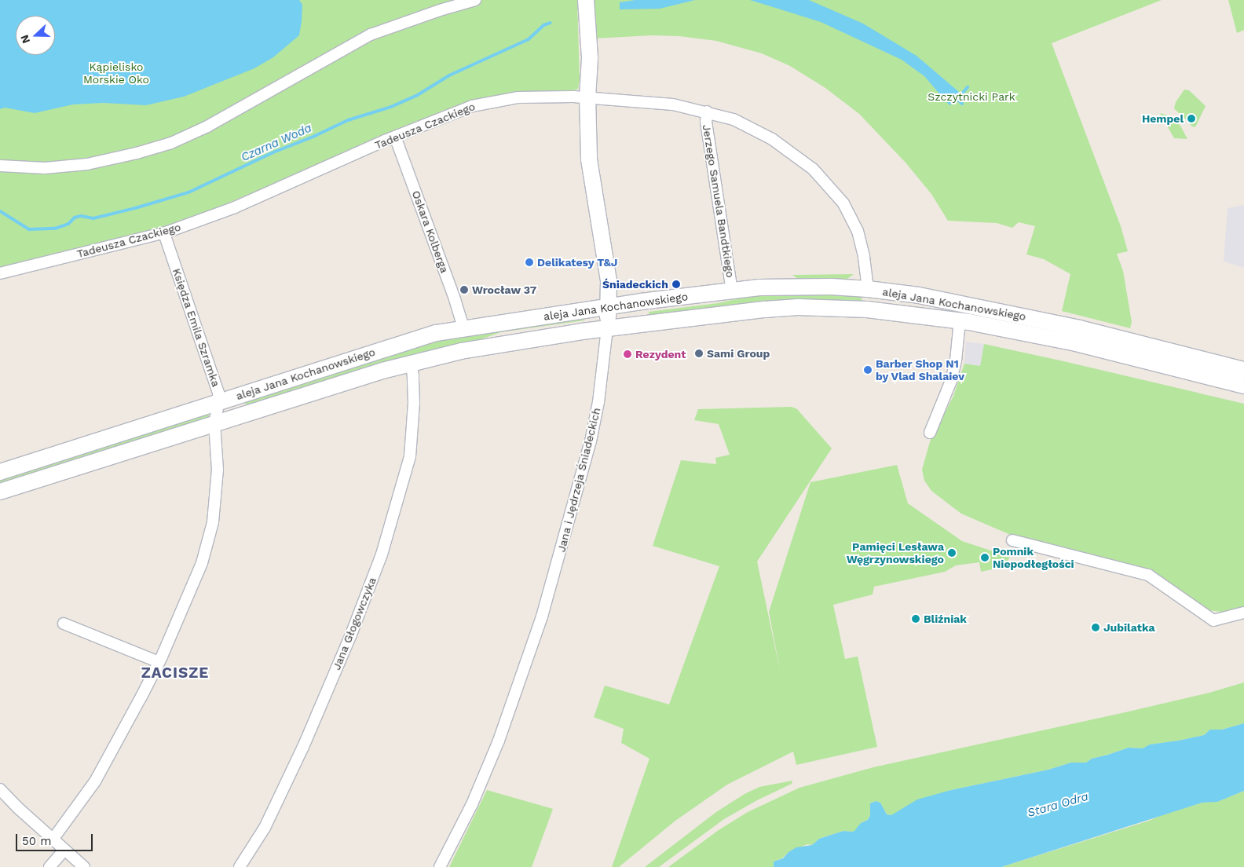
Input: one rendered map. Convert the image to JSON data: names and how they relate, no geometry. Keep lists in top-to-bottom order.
{
  "streets": {
    "main road": ["aleja Jana Kochanowskiego", "Jana i Jędrzeja Śniadeckich"],
    "street": [
      "Tadeusza Czackiego",
      "Jerzego Samuela Bandtkiego",
      "Oskara Kolberga",
      "Księdza Emila Szramka",
      "Jana Głogowczyka"
    ]
  },
  "crossings": [
    ["Tadeusza Czackiego", "Jerzego Samuela Bandtkiego"],
    ["Tadeusza Czackiego", "Oskara Kolberga"],
    ["Tadeusza Czackiego", "aleja Jana Kochanowskiego"],
    ["Tadeusza Czackiego", "Księdza Emila Szramka"],
    ["Tadeusza Czackiego", "Jana i Jędrzeja Śniadeckich"],
    ["Jerzego Samuela Bandtkiego", "aleja Jana Kochanowskiego"],
    ["Oskara Kolberga", "aleja Jana Kochanowskiego"],
    ["aleja Jana Kochanowskiego", "Księdza Emila Szramka"],
    ["aleja Jana Kochanowskiego", "Jana i Jędrzeja Śniadeckich"],
    ["aleja Jana Kochanowskiego", "Jana Głogowczyka"]
  ],
  "districts": ["ZACISZE"],
  "water": ["Czarna Woda", "Stara Odra"],
  "parks": ["Kąpielisko Morskie Oko", "Szczytnicki Park"],
  "places": [
    "Hempel",
    "Delikatesy T&J",
    "Śniadeckich",
    "Wrocław 37",
    "Sami Group",
    "Rezydent",
    "Barber Shop N1 by Vlad Shalaiev",
    "Pamięci Lesława Węgrzynowskiego",
    "Pomnik Niepodłegłości",
    "Bliźniak",
    "Jubilatka"
  ],
  "scale_bar": "50 m",
  "north": "left"
}
